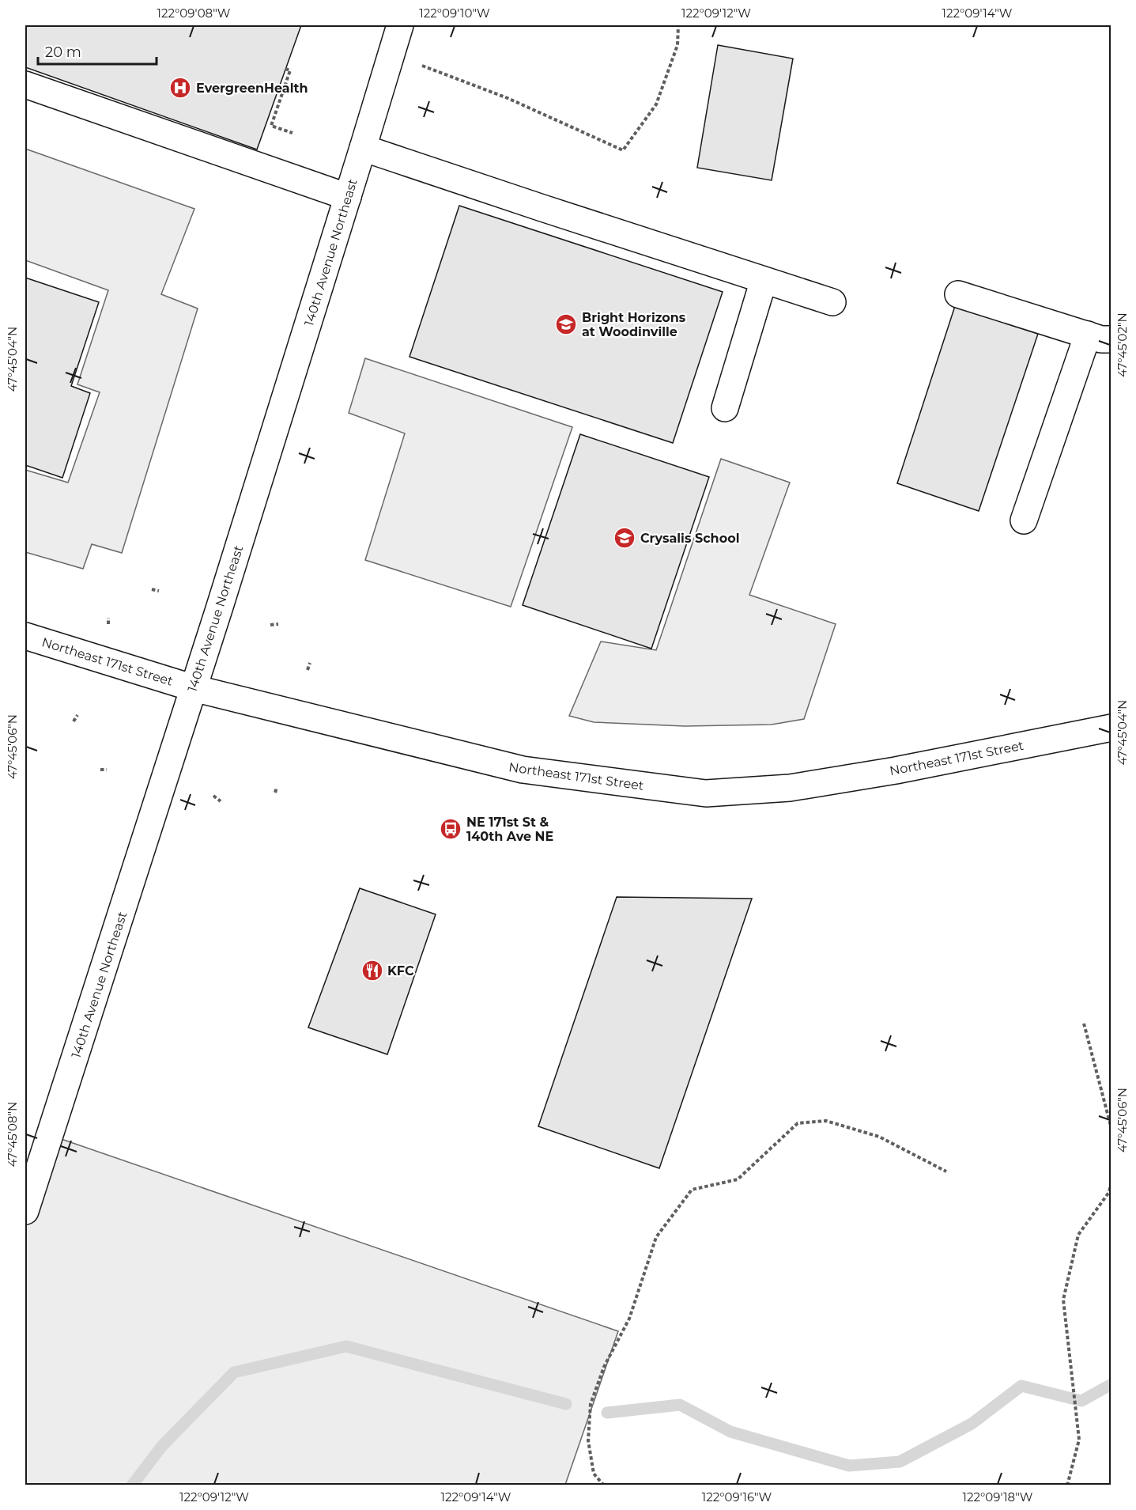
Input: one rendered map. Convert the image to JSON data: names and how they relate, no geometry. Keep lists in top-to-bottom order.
{
  "streets": {
    "main road": ["140th Avenue Northeast", "Northeast 171st Street"]
  },
  "crossings": [
    ["140th Avenue Northeast", "Northeast 171st Street"]
  ],
  "places": {
    "hospital": ["EvergreenHealth"],
    "school or university": ["Bright Horizons at Woodinville", "Crysalis School"],
    "bus stop": ["NE 171st St & 140th Ave NE"],
    "restaurant": ["KFC"]
  },
  "scale_bar": "20 m",
  "coordinates": [
    "122°09'08\"W",
    "122°09'10\"W",
    "122°09'12\"W",
    "122°09'14\"W",
    "47°45'02\"N",
    "47°45'04\"N",
    "47°45'06\"N",
    "47°45'08\"N",
    "122°09'16\"W",
    "122°09'18\"W"
  ]
}
